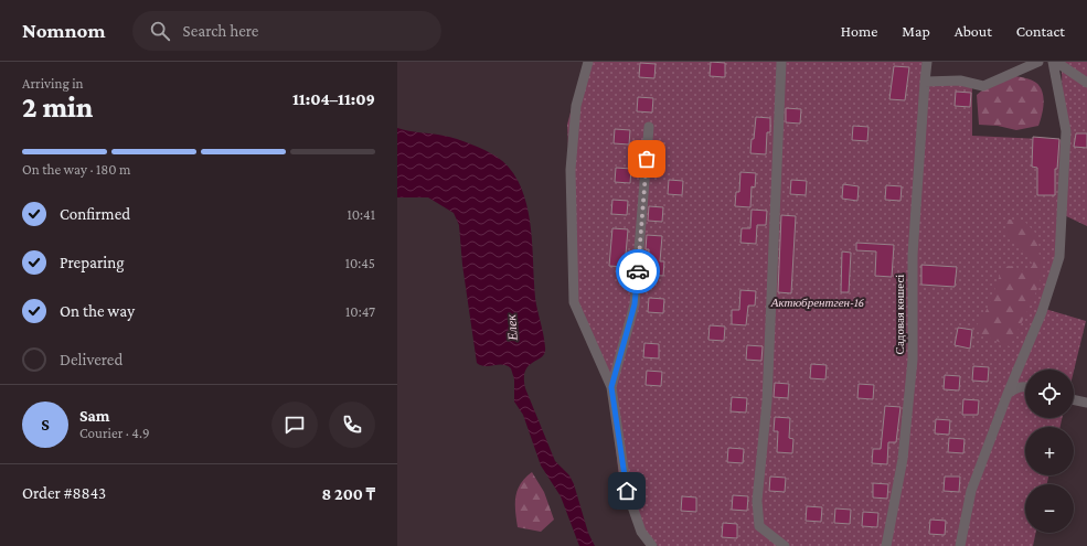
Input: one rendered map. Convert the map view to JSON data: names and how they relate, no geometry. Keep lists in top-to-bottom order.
{
  "streets": {
    "lane": ["Садовая көшесі"]
  },
  "water": ["Елек"],
  "parks": ["Актюбрентген-16"],
  "page": {
    "header": "Nomnom",
    "search": "Search here",
    "nav": [
      "Home",
      "Map",
      "About",
      "Contact"
    ],
    "heading": ["2 min", "Arriving in", "11:04–11:09"],
    "panel": [
      "Sam",
      "Courier · 4.9",
      "Order #8843",
      "8 200 ₸"
    ],
    "bar": "On the way · 180 m",
    "list": [
      ["Confirmed", "10:41"],
      ["Preparing", "10:45"],
      ["On the way", "10:47"],
      "Delivered"
    ],
    "map_buttons": ["+", "−"],
    "round": "S"
  }
}
